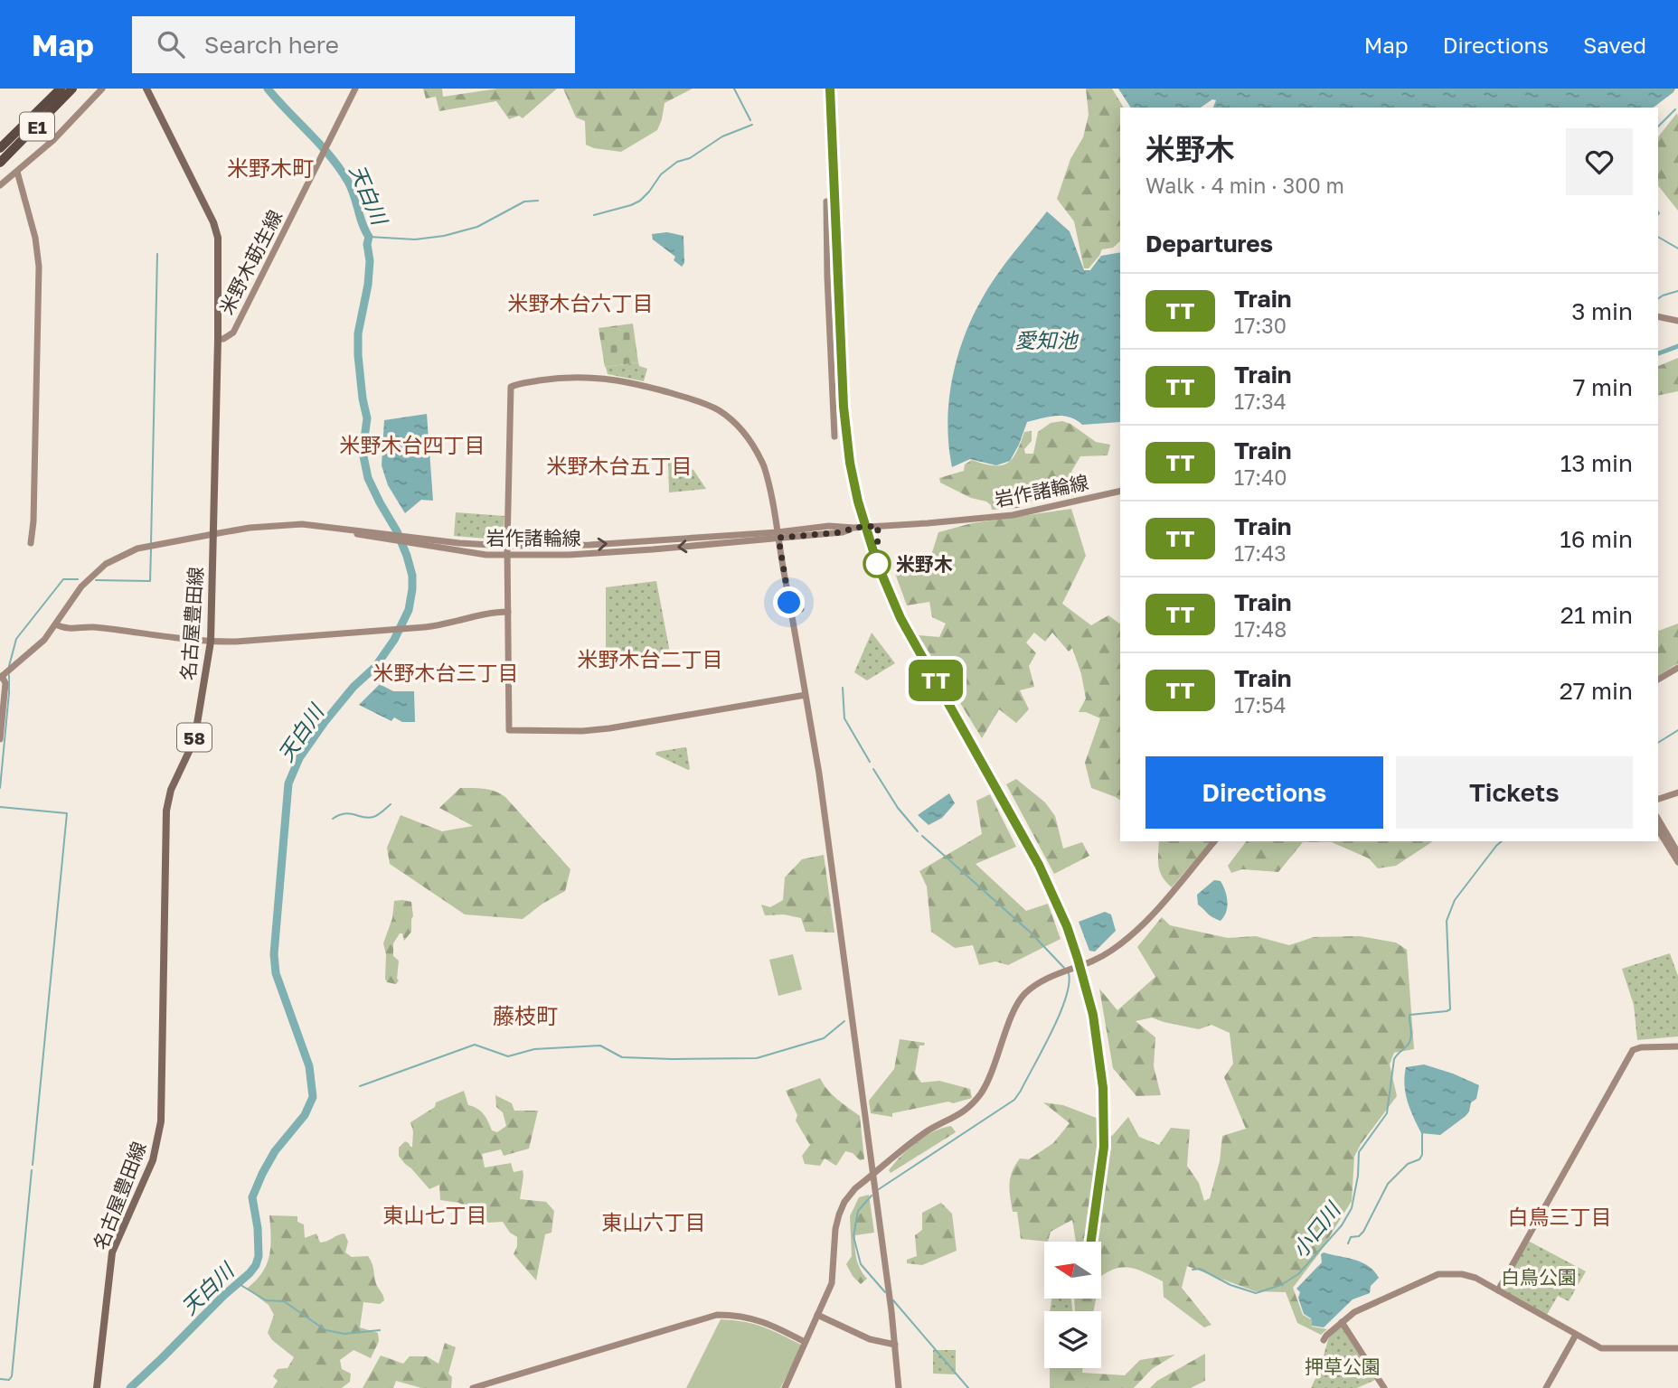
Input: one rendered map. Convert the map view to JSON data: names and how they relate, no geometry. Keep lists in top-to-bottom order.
{
  "streets": {
    "highway": ["E1"],
    "main road": ["名古屋豊田線", "58"],
    "street": ["米野木莇生線", "岩作諸輪線"]
  },
  "crossings": [
    ["米野木莇生線", "名古屋豊田線"],
    ["岩作諸輪線", "名古屋豊田線"]
  ],
  "districts": [
    "米野木町",
    "米野木台六丁目",
    "米野木台四丁目",
    "米野木台五丁目",
    "米野木台二丁目",
    "米野木台三丁目",
    "藤枝町",
    "東山七丁目",
    "白鳥三丁目",
    "東山六丁目"
  ],
  "water": ["天白川", "愛知池", "小口川"],
  "parks": ["白鳥公園", "押草公園"],
  "places": ["米野木"],
  "north": "left",
  "page": {
    "header": "Map",
    "search": "Search here",
    "nav": ["Map", "Directions", "Saved"],
    "on_map": "TT",
    "heading": [
      ["米野木", "Walk · 4 min · 300 m"],
      "Departures"
    ],
    "list": [
      {
        "mark": "TT",
        "name": "Train",
        "note": "17:30",
        "value": "3 min"
      },
      {
        "mark": "TT",
        "name": "Train",
        "note": "17:34",
        "value": "7 min"
      },
      {
        "mark": "TT",
        "name": "Train",
        "note": "17:40",
        "value": "13 min"
      },
      {
        "mark": "TT",
        "name": "Train",
        "note": "17:43",
        "value": "16 min"
      },
      {
        "mark": "TT",
        "name": "Train",
        "note": "17:48",
        "value": "21 min"
      },
      {
        "mark": "TT",
        "name": "Train",
        "note": "17:54",
        "value": "27 min"
      }
    ],
    "buttons": ["Directions", "Tickets"]
  }
}
